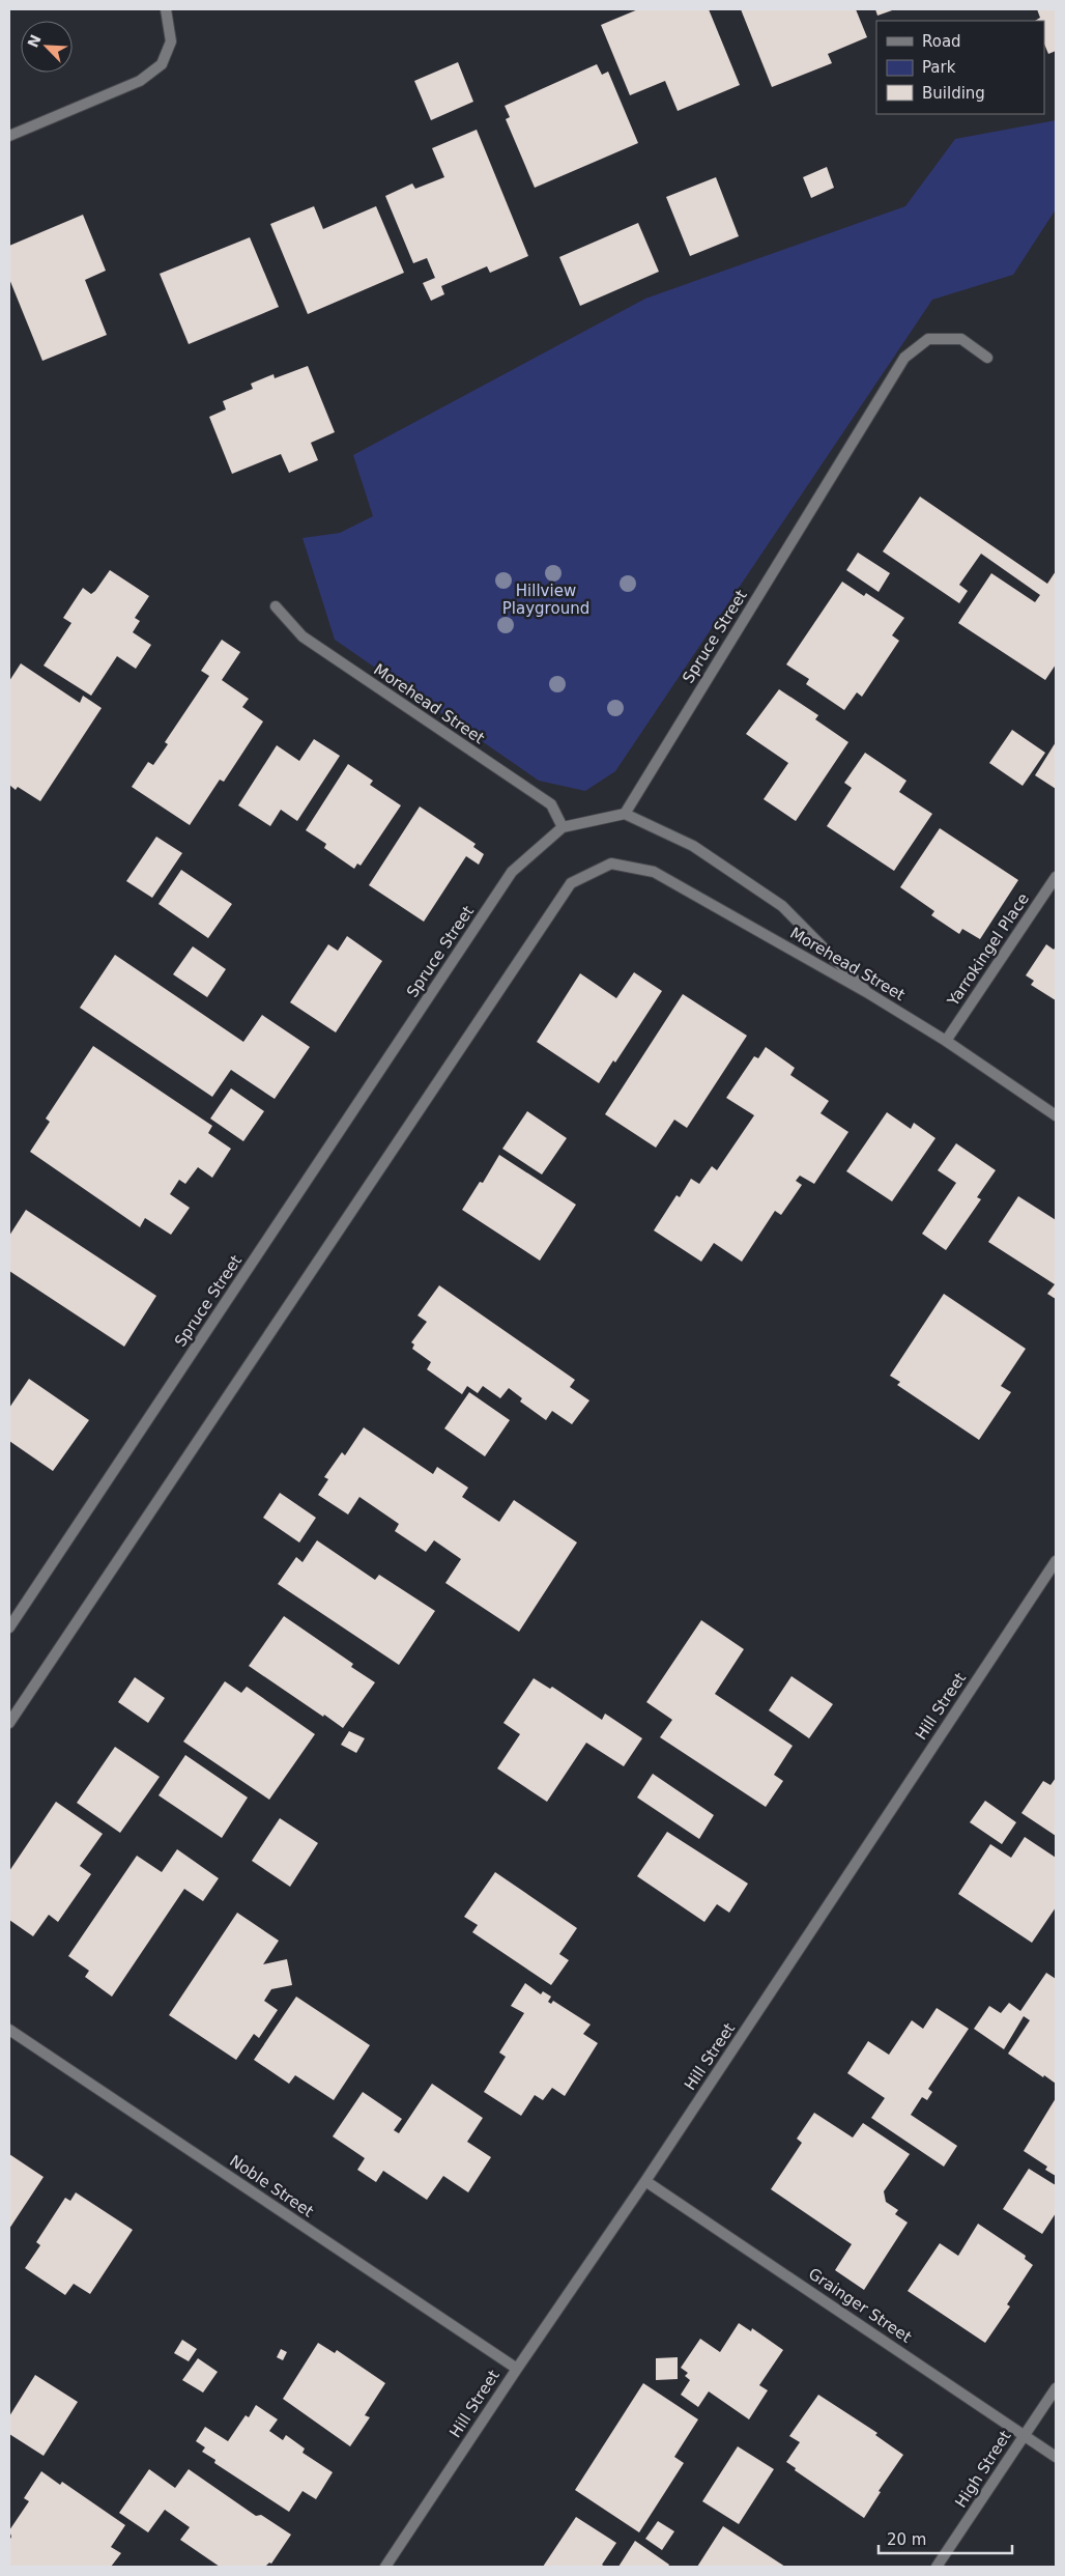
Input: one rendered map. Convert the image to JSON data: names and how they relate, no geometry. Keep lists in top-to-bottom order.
{
  "streets": {
    "street": [
      "Spruce Street",
      "Morehead Street",
      "Yarrokingel Place",
      "Hill Street",
      "Noble Street",
      "Grainger Street",
      "High Street"
    ]
  },
  "crossings": [
    ["Spruce Street", "Morehead Street"],
    ["Morehead Street", "Yarrokingel Place"],
    ["Hill Street", "Noble Street"],
    ["Hill Street", "Grainger Street"],
    ["Grainger Street", "High Street"]
  ],
  "parks": ["Hillview Playground"],
  "legend": ["Road", "Park", "Building"],
  "scale_bar": "20 m",
  "north": "top left"
}
